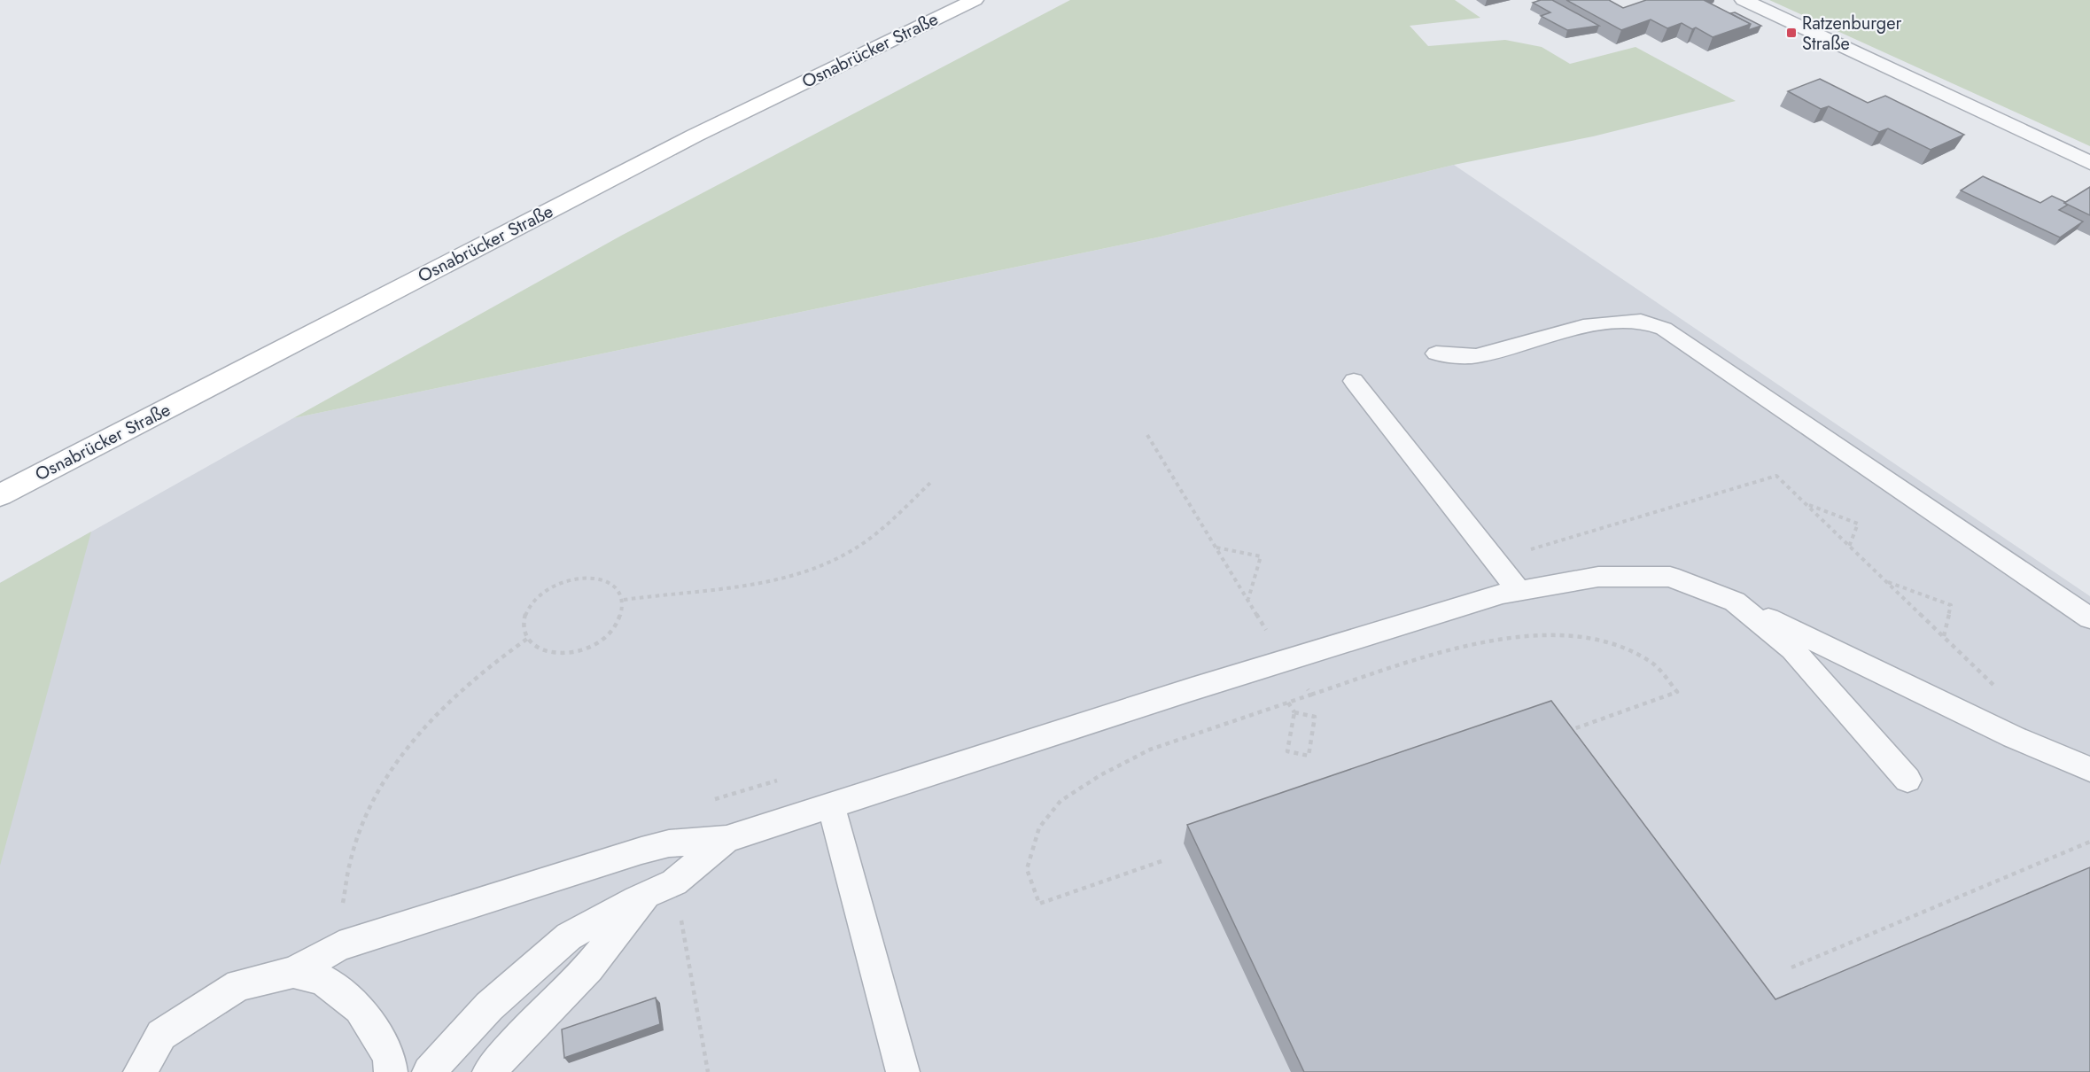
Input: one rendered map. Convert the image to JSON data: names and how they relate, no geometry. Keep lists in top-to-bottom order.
{
  "streets": {
    "main road": ["Osnabrücker Straße"]
  },
  "places": {
    "transit": ["Ratzenburger Straße"]
  }
}
